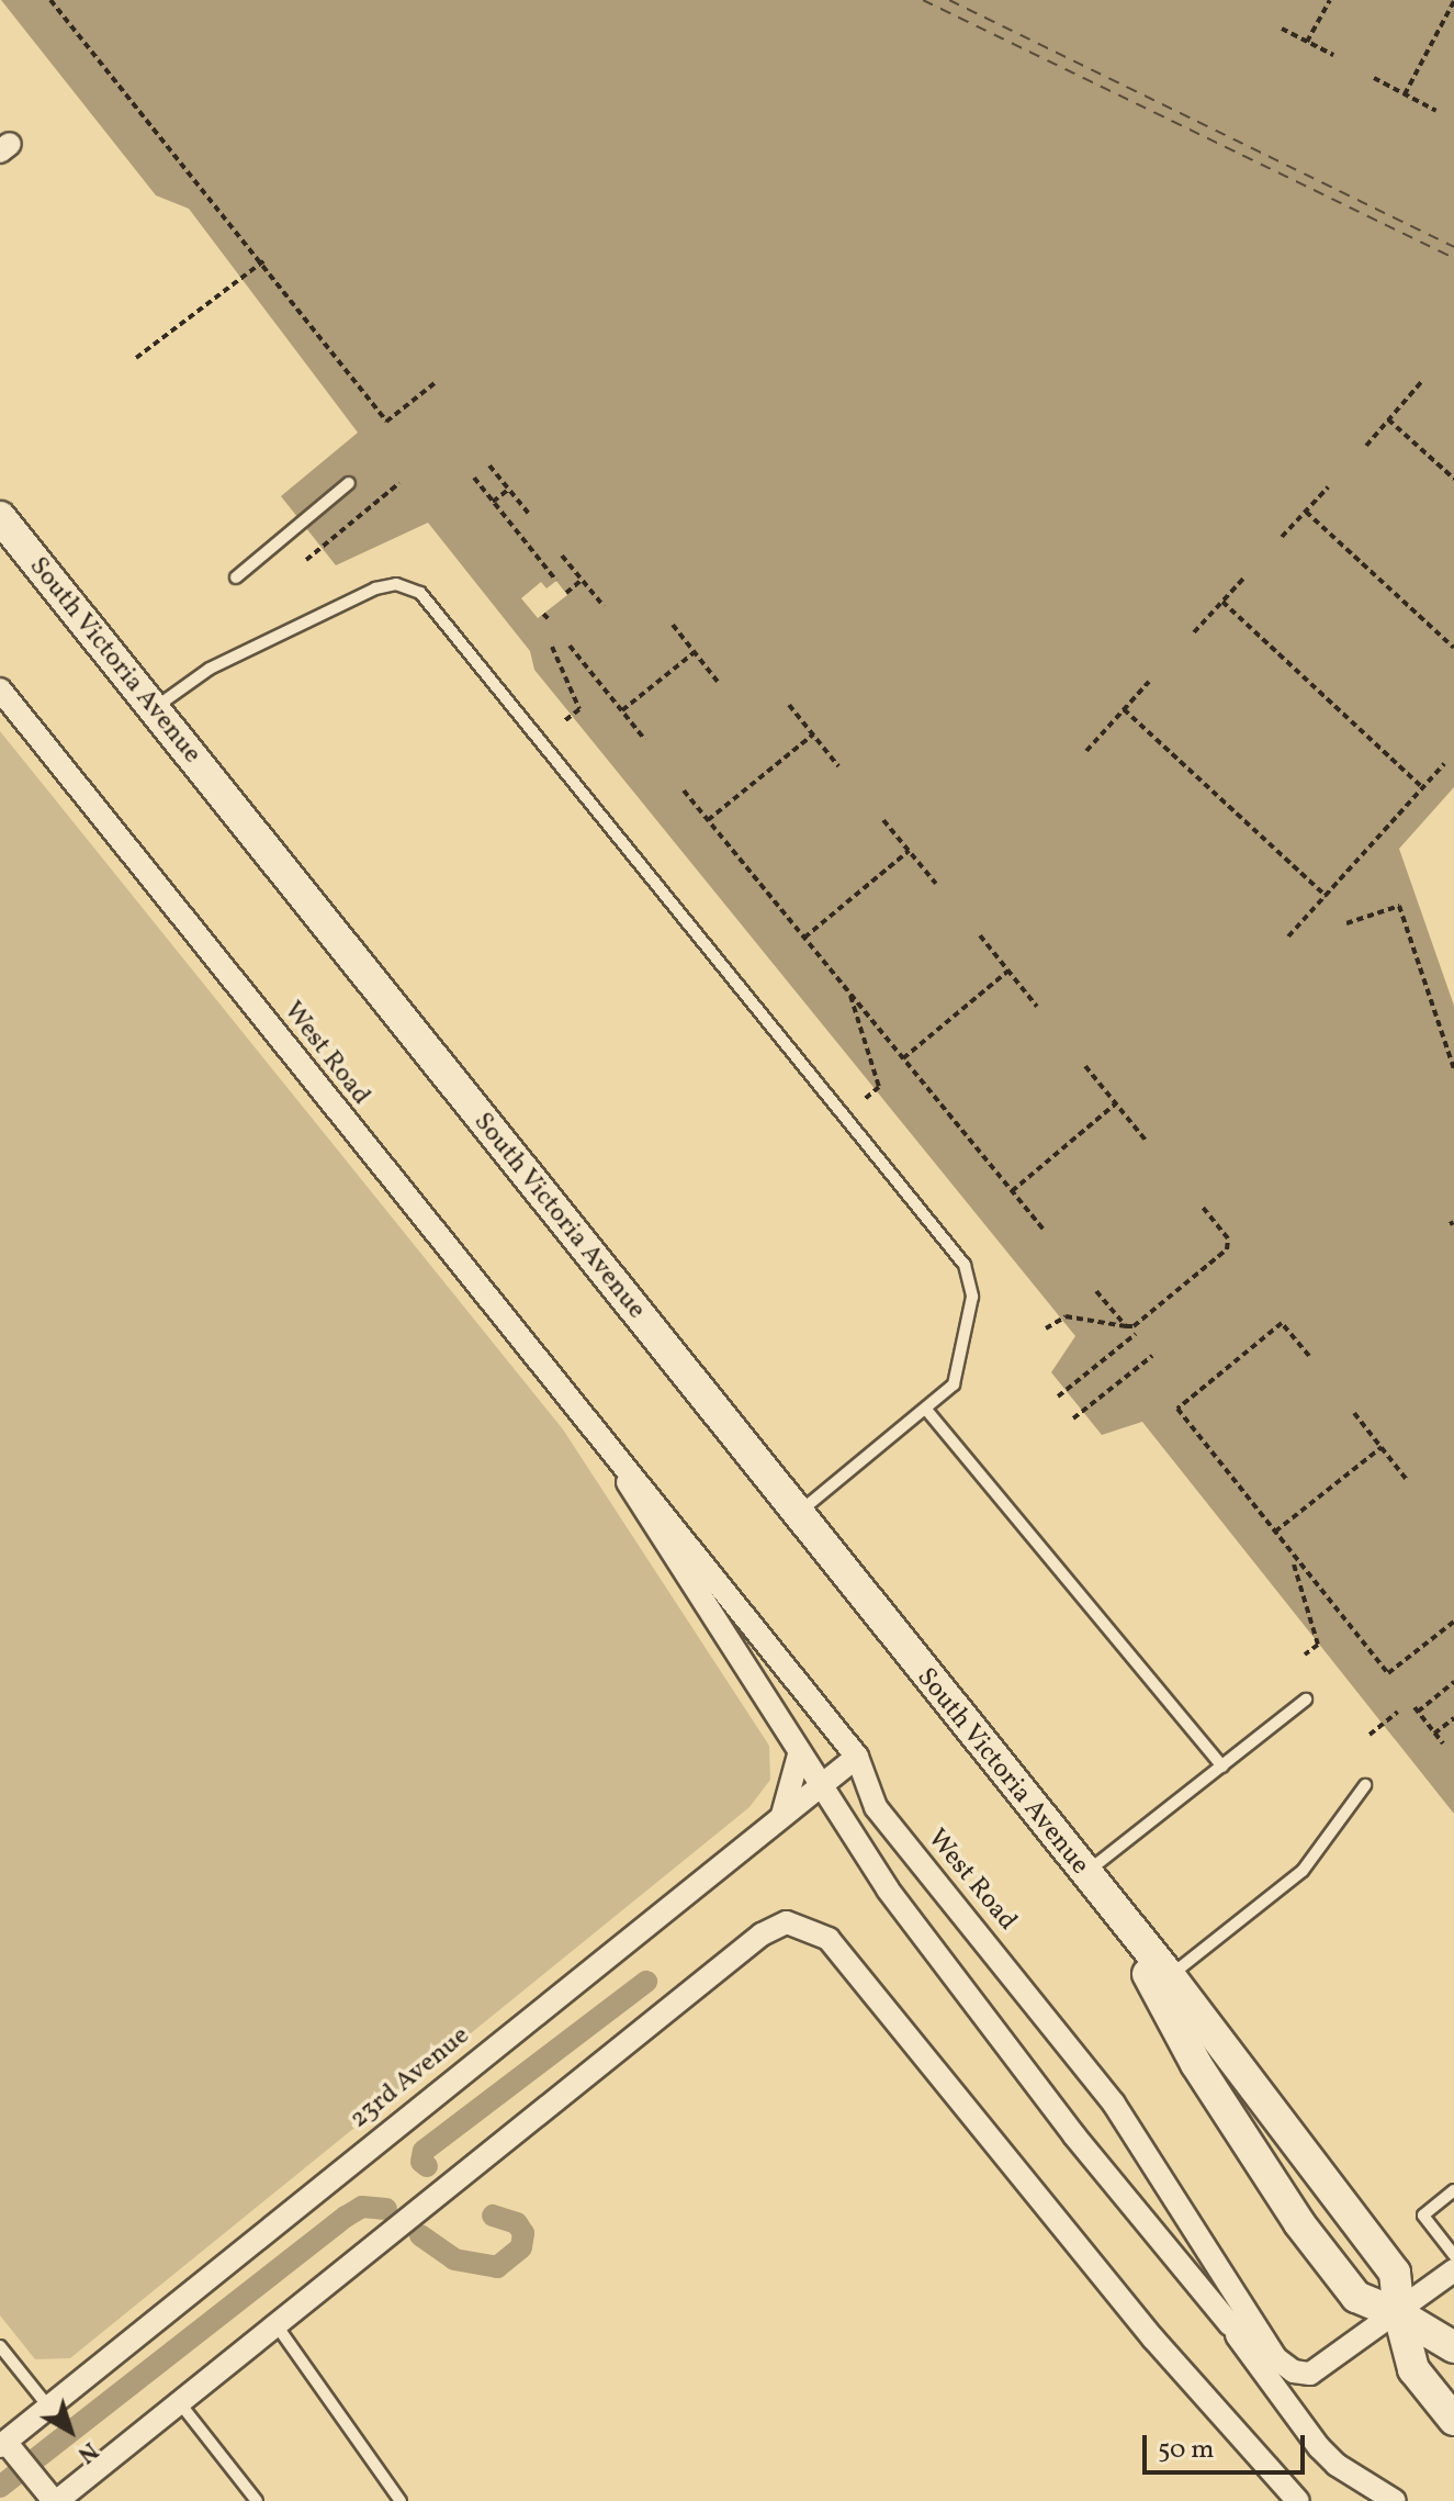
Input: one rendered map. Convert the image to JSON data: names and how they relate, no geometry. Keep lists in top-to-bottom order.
{
  "streets": {
    "street": ["South Victoria Avenue", "West Road", "23rd Avenue"]
  },
  "crossings": [
    ["South Victoria Avenue", "West Road"],
    ["West Road", "23rd Avenue"]
  ],
  "scale_bar": "50 m",
  "north": "bottom right"
}
